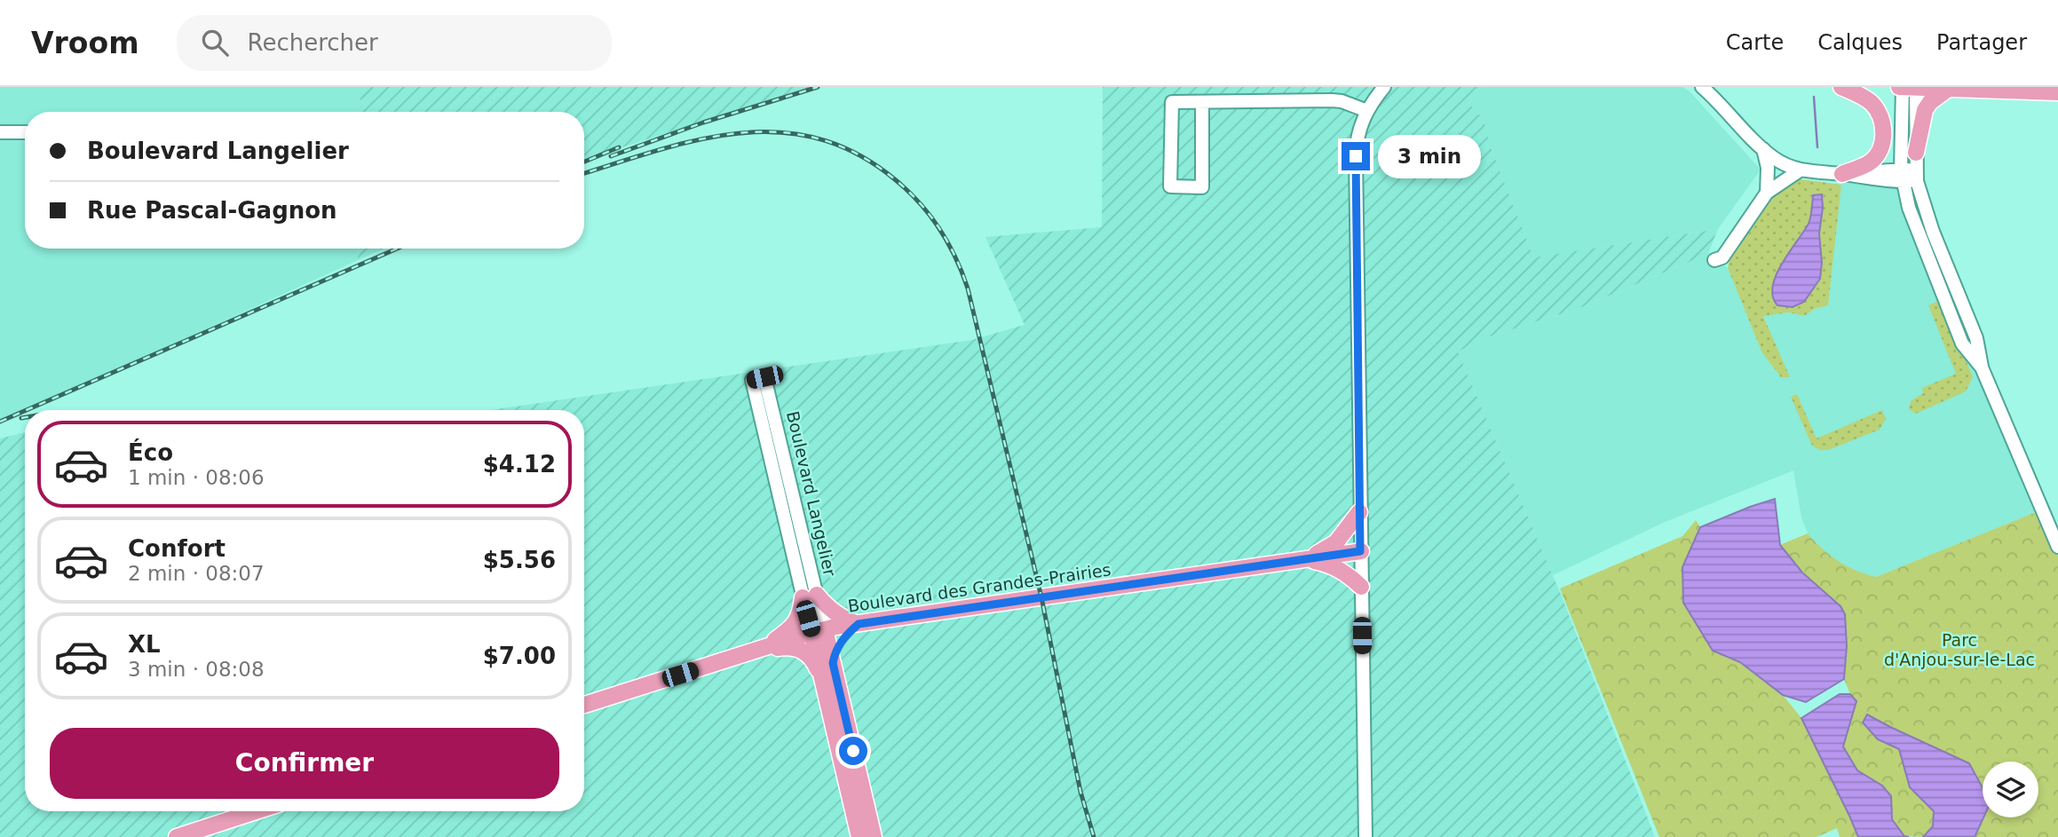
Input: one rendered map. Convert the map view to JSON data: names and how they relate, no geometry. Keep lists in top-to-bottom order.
{
  "streets": {
    "main road": ["Boulevard Langelier", "Boulevard des Grandes-Prairies"]
  },
  "crossings": [
    ["Boulevard Langelier", "Boulevard des Grandes-Prairies"]
  ],
  "parks": ["Parc d'Anjou-sur-le-Lac"],
  "page": {
    "header": "Vroom",
    "search": "Rechercher",
    "nav": ["Carte", "Calques", "Partager"],
    "banner": ["Boulevard Langelier", "Rue Pascal-Gagnon"],
    "bubble": "3 min",
    "list": [
      {
        "name": "Éco",
        "note": "1 min · 08:06",
        "value": "$4.12"
      },
      {
        "name": "Confort",
        "note": "2 min · 08:07",
        "value": "$5.56"
      },
      {
        "name": "XL",
        "note": "3 min · 08:08",
        "value": "$7.00"
      }
    ],
    "buttons": "Confirmer"
  }
}
